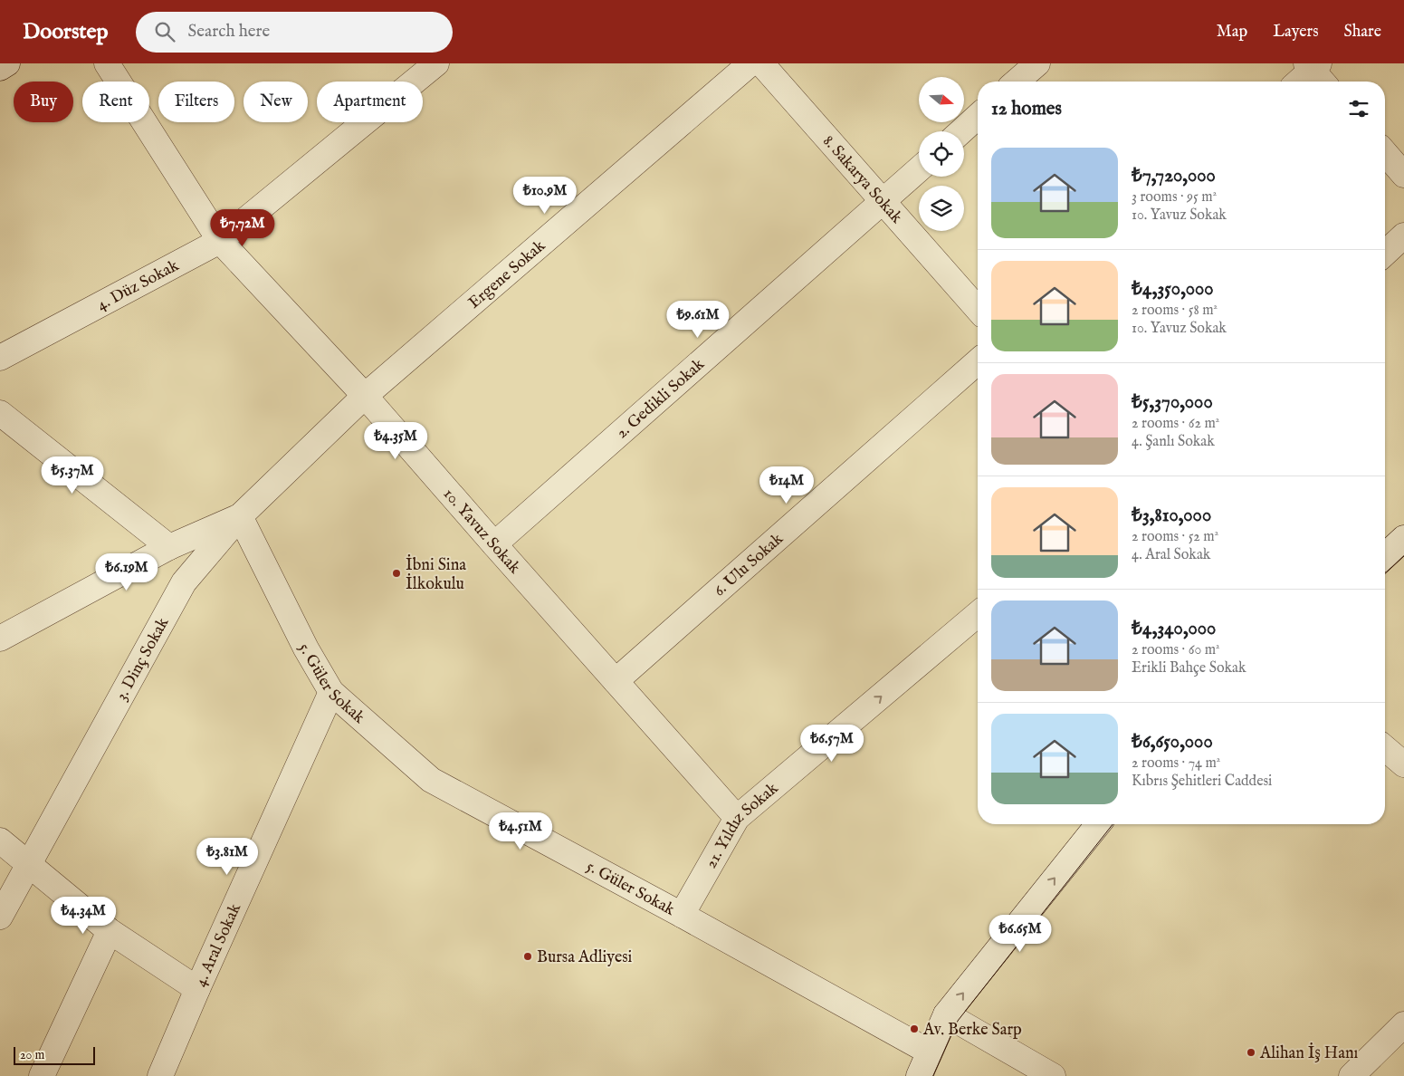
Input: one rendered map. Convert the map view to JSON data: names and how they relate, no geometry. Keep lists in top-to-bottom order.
{
  "streets": {
    "street": [
      "8. Sakarya Sokak",
      "Ergene Sokak",
      "4. Düz Sokak",
      "2. Gedikli Sokak",
      "10. Yavuz Sokak",
      "6. Ulu Sokak",
      "3. Dinç Sokak",
      "5. Güler Sokak",
      "21. Yıldız Sokak",
      "4. Aral Sokak"
    ]
  },
  "crossings": [
    ["8. Sakarya Sokak", "2. Gedikli Sokak"],
    ["Ergene Sokak", "10. Yavuz Sokak"],
    ["Ergene Sokak", "3. Dinç Sokak"],
    ["4. Düz Sokak", "10. Yavuz Sokak"],
    ["2. Gedikli Sokak", "10. Yavuz Sokak"],
    ["10. Yavuz Sokak", "6. Ulu Sokak"],
    ["10. Yavuz Sokak", "3. Dinç Sokak"],
    ["10. Yavuz Sokak", "21. Yıldız Sokak"],
    ["3. Dinç Sokak", "5. Güler Sokak"],
    ["5. Güler Sokak", "21. Yıldız Sokak"],
    ["5. Güler Sokak", "4. Aral Sokak"]
  ],
  "one_way": ["21. Yıldız Sokak"],
  "places": [
    "İbni Sina İlkokulu",
    "Bursa Adliyesi",
    "Av. Berke Sarp",
    "Alihan İş Hanı"
  ],
  "scale_bar": "20 m",
  "north": "right",
  "page": {
    "header": "Doorstep",
    "search": "Search here",
    "nav": ["Map", "Layers", "Share"],
    "chip": [
      "Buy",
      "Rent",
      "Filters",
      "New",
      "Apartment"
    ],
    "heading": "12 homes",
    "list": [
      {
        "name": "₺7,720,000",
        "note": "3 rooms · 95 m² · 10. Yavuz Sokak"
      },
      {
        "name": "₺4,350,000",
        "note": "2 rooms · 58 m² · 10. Yavuz Sokak"
      },
      {
        "name": "₺5,370,000",
        "note": "2 rooms · 62 m² · 4. Şanlı Sokak"
      },
      {
        "name": "₺3,810,000",
        "note": "2 rooms · 52 m² · 4. Aral Sokak"
      },
      {
        "name": "₺4,340,000",
        "note": "2 rooms · 60 m² · Erikli Bahçe Sokak"
      },
      {
        "name": "₺6,650,000",
        "note": "2 rooms · 74 m² · Kıbrıs Şehitleri Caddesi"
      }
    ],
    "price": [
      "₺10.9M",
      "₺7.72M",
      "₺9.61M",
      "₺4.35M",
      "₺5.37M",
      "₺14M",
      "₺6.19M",
      "₺6.57M",
      "₺4.51M",
      "₺3.81M",
      "₺4.34M",
      "₺6.65M"
    ],
    "scale": "20 m"
  }
}
